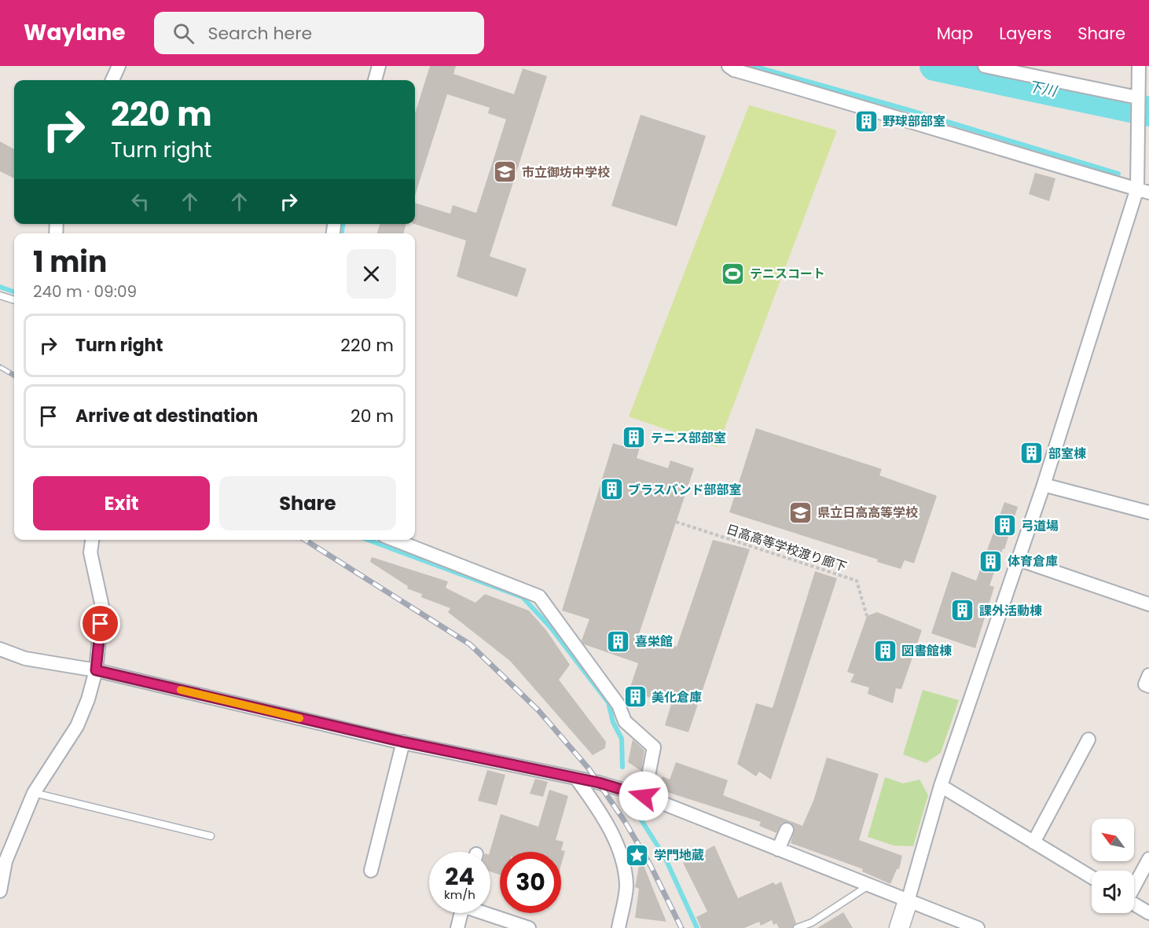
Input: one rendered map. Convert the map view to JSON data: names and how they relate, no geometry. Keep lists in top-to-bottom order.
{
  "streets": {
    "path": ["日高高等学校渡り廊下"]
  },
  "water": ["下川"],
  "places": {
    "building": [
      "野球部部室",
      "テニス部部室",
      "部室棟",
      "ブラスバンド部部室",
      "弓道場",
      "体育倉庫",
      "課外活動棟",
      "喜栄館",
      "図書館棟",
      "美化倉庫"
    ],
    "school or university": ["市立御坊中学校", "県立日高高等学校"],
    "sports": ["テニスコート"],
    "place": ["学門地蔵"]
  },
  "north": "top left",
  "page": {
    "header": "Waylane",
    "search": "Search here",
    "nav": ["Map", "Layers", "Share"],
    "turn": ["220 m", "Turn right"],
    "heading": ["1 min", "240 m · 09:09"],
    "list": [
      {
        "name": "Turn right",
        "value": "220 m"
      },
      {
        "name": "Arrive at destination",
        "value": "20 m"
      }
    ],
    "buttons": ["Exit", "Share"],
    "speed": "24 km/h",
    "limit": "30"
  }
}
